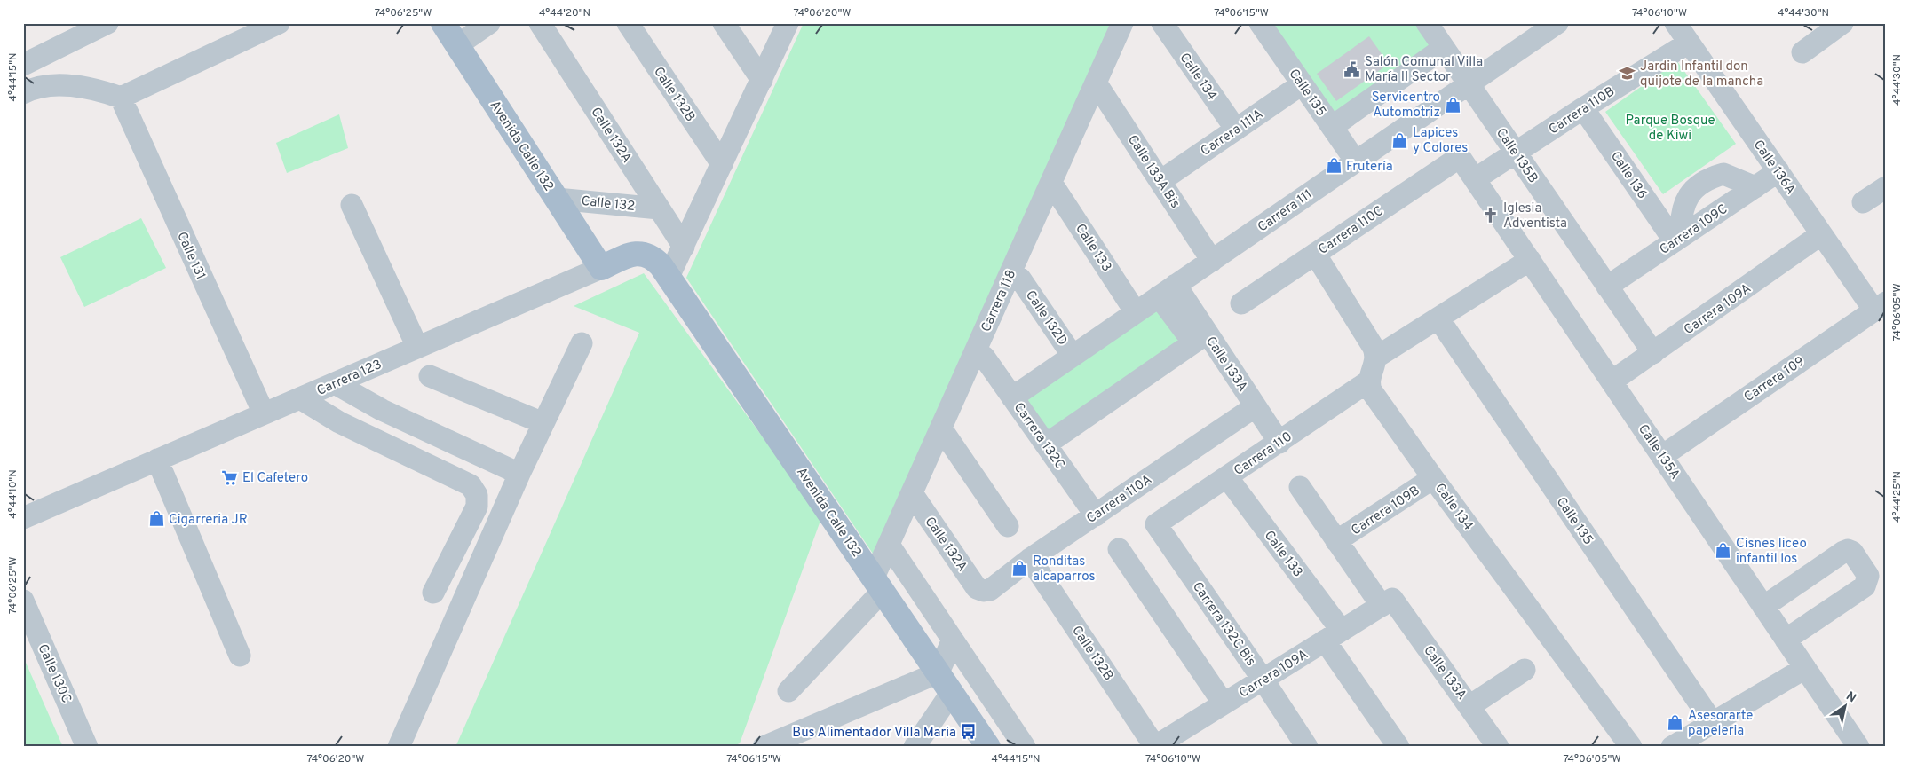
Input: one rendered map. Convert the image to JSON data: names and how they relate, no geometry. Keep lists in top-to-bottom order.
{
  "streets": {
    "main road": ["Avenida Calle 132", "Carrera 123"],
    "street": [
      "Calle 134",
      "Calle 135",
      "Calle 132B",
      "Carrera 110B",
      "Carrera 111A",
      "Calle 132A",
      "Calle 135B",
      "Calle 136A",
      "Calle 133A Bis",
      "Calle 136",
      "Calle 132",
      "Carrera 111",
      "Carrera 109C",
      "Carrera 110C",
      "Calle 133",
      "Calle 131",
      "Carrera 118",
      "Carrera 109A",
      "Calle 132D",
      "Calle 133A",
      "Carrera 109",
      "Carrera 132C",
      "Calle 135A",
      "Carrera 110",
      "Carrera 110A",
      "Carrera 109B",
      "Carrera 132C Bis",
      "Calle 130C"
    ]
  },
  "crossings": [
    ["Calle 134", "Carrera 111A"],
    ["Calle 134", "Carrera 110"],
    ["Calle 134", "Carrera 109B"],
    ["Calle 135", "Carrera 111A"],
    ["Calle 135", "Carrera 111"],
    ["Calle 132B", "Carrera 109A"],
    ["Calle 132B", "Carrera 110A"],
    ["Carrera 110B", "Calle 135B"],
    ["Carrera 110B", "Calle 136A"],
    ["Carrera 110B", "Calle 136"],
    ["Carrera 110B", "Calle 135A"],
    ["Carrera 111A", "Calle 133A Bis"],
    ["Calle 132A", "Calle 132"],
    ["Calle 132A", "Carrera 118"],
    ["Calle 132A", "Carrera 110A"],
    ["Avenida Calle 132", "Calle 132"],
    ["Avenida Calle 132", "Carrera 118"],
    ["Avenida Calle 132", "Carrera 123"],
    ["Calle 135B", "Carrera 111"],
    ["Calle 135B", "Carrera 109C"],
    ["Calle 135B", "Carrera 109A"],
    ["Calle 136A", "Carrera 109C"],
    ["Calle 136A", "Carrera 109A"],
    ["Calle 136A", "Carrera 109"],
    ["Calle 133A Bis", "Carrera 111"],
    ["Calle 133A Bis", "Carrera 118"],
    ["Calle 136", "Carrera 109C"],
    ["Carrera 111", "Calle 133"],
    ["Carrera 111", "Calle 132D"],
    ["Carrera 111", "Calle 133A"],
    ["Carrera 111", "Carrera 132C"],
    ["Carrera 110C", "Calle 135A"],
    ["Calle 133", "Carrera 118"],
    ["Calle 133", "Carrera 109A"],
    ["Calle 133", "Carrera 110"],
    ["Calle 131", "Carrera 123"],
    ["Carrera 109A", "Calle 133A"],
    ["Carrera 109A", "Calle 135A"],
    ["Carrera 109A", "Carrera 132C Bis"],
    ["Calle 133A", "Carrera 110"],
    ["Calle 133A", "Carrera 110A"],
    ["Calle 133A", "Carrera 109B"],
    ["Carrera 109", "Calle 135A"],
    ["Carrera 132C", "Carrera 110A"],
    ["Carrera 110", "Carrera 132C Bis"]
  ],
  "parks": ["Parque Bosque de Kiwi"],
  "places": {
    "public building": ["Salón Comunal Villa María II Sector"],
    "school or university": ["Jardin Infantil don quijote de la mancha"],
    "shop": [
      "Servicentro Automotriz",
      "Lapices y Colores",
      "Frutería",
      "Cigarreria JR",
      "Cisnes liceo infantil los",
      "Ronditas alcaparros",
      "Asesorarte papeleria"
    ],
    "church": ["Iglesia Adventista"],
    "supermarket": ["El Cafetero"],
    "bus stop": ["Bus Alimentador Villa Maria"]
  },
  "north": "top right",
  "coordinates": [
    "74°06'25\"W",
    "4°44'20\"N",
    "74°06'20\"W",
    "74°06'15\"W",
    "74°06'10\"W",
    "4°44'30\"N",
    "4°44'15\"N",
    "74°06'05\"W",
    "4°44'10\"N",
    "4°44'25\"N"
  ]
}
